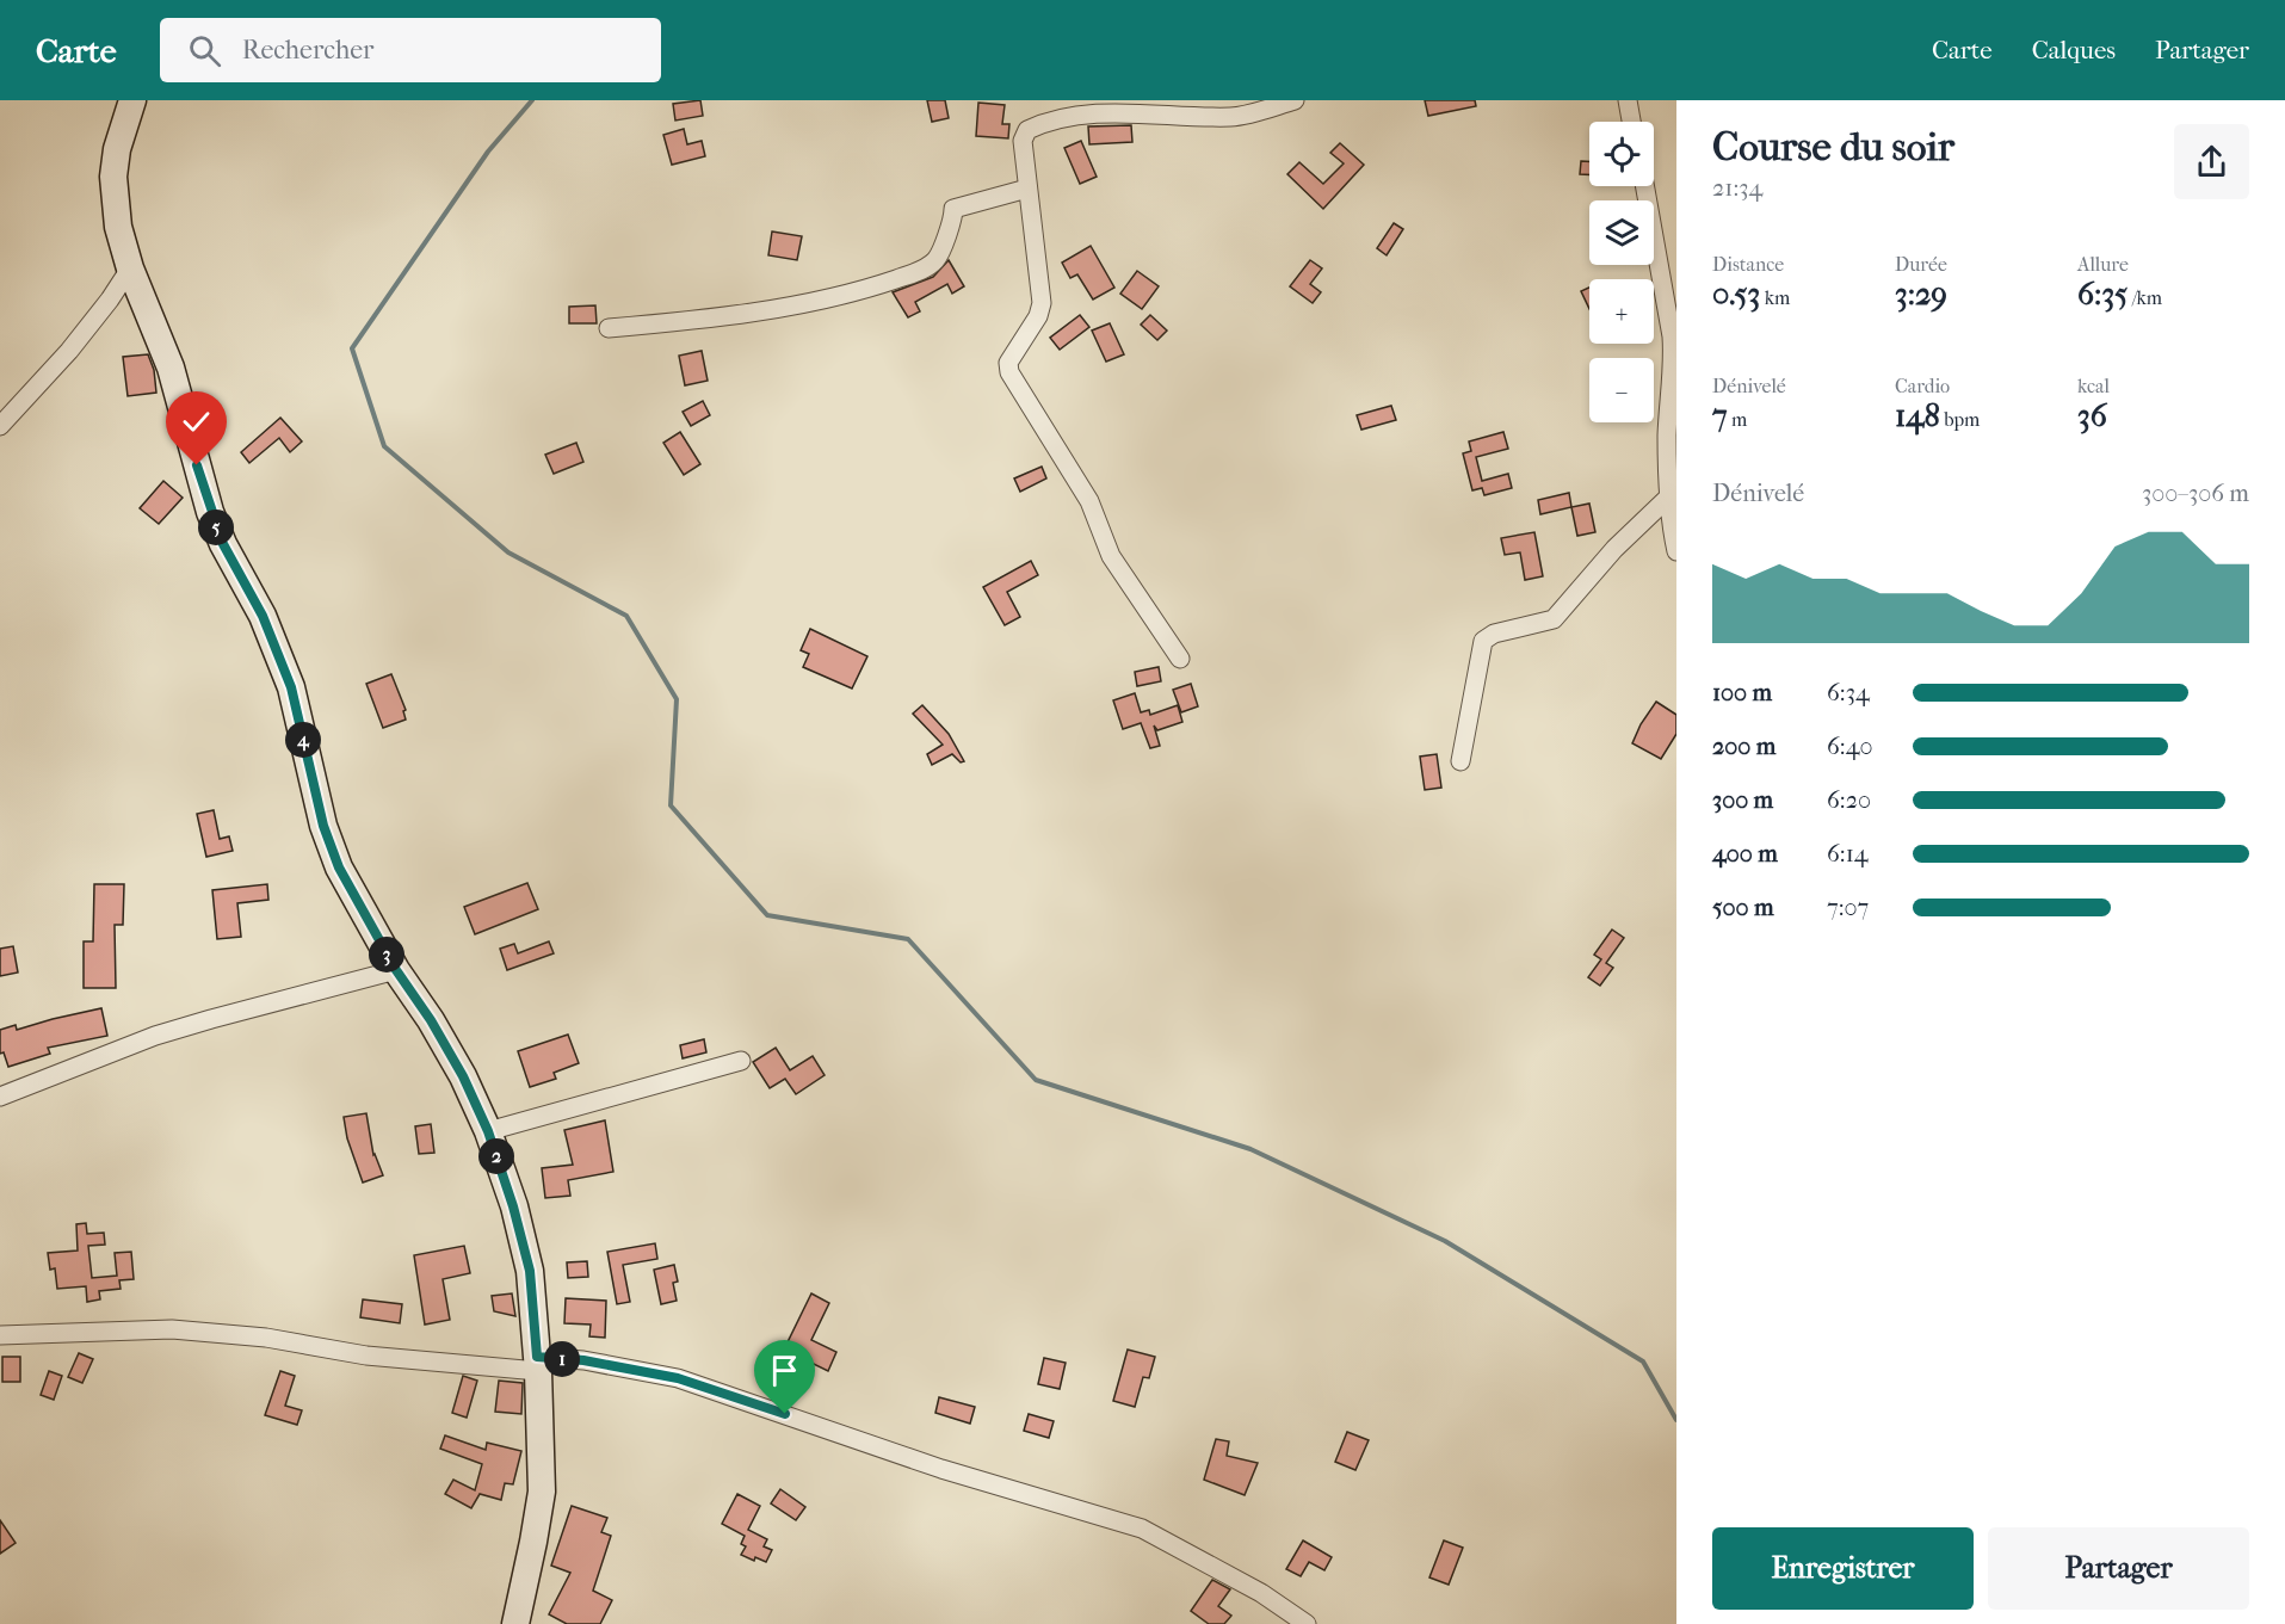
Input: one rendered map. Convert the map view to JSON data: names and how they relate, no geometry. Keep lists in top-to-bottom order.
{
  "page": {
    "header": "Carte",
    "search": "Rechercher",
    "nav": ["Carte", "Calques", "Partager"],
    "heading": ["Course du soir", "21:34"],
    "map_buttons": ["+", "−"],
    "stats": [
      ["Distance", "0.53 km"],
      ["Durée", "3:29"],
      ["Allure", "6:35 /km"],
      ["Dénivelé", "7 m"],
      ["Cardio", "148 bpm"],
      ["kcal", "36"]
    ],
    "chart": ["Dénivelé", "300–306 m"],
    "pins": [
      "5",
      "4",
      "3",
      "2",
      "1"
    ],
    "list": [
      {
        "name": "100 m",
        "note": "6:34"
      },
      {
        "name": "200 m",
        "note": "6:40"
      },
      {
        "name": "300 m",
        "note": "6:20"
      },
      {
        "name": "400 m",
        "note": "6:14"
      },
      {
        "name": "500 m",
        "note": "7:07"
      }
    ],
    "buttons": ["Enregistrer", "Partager"]
  }
}
